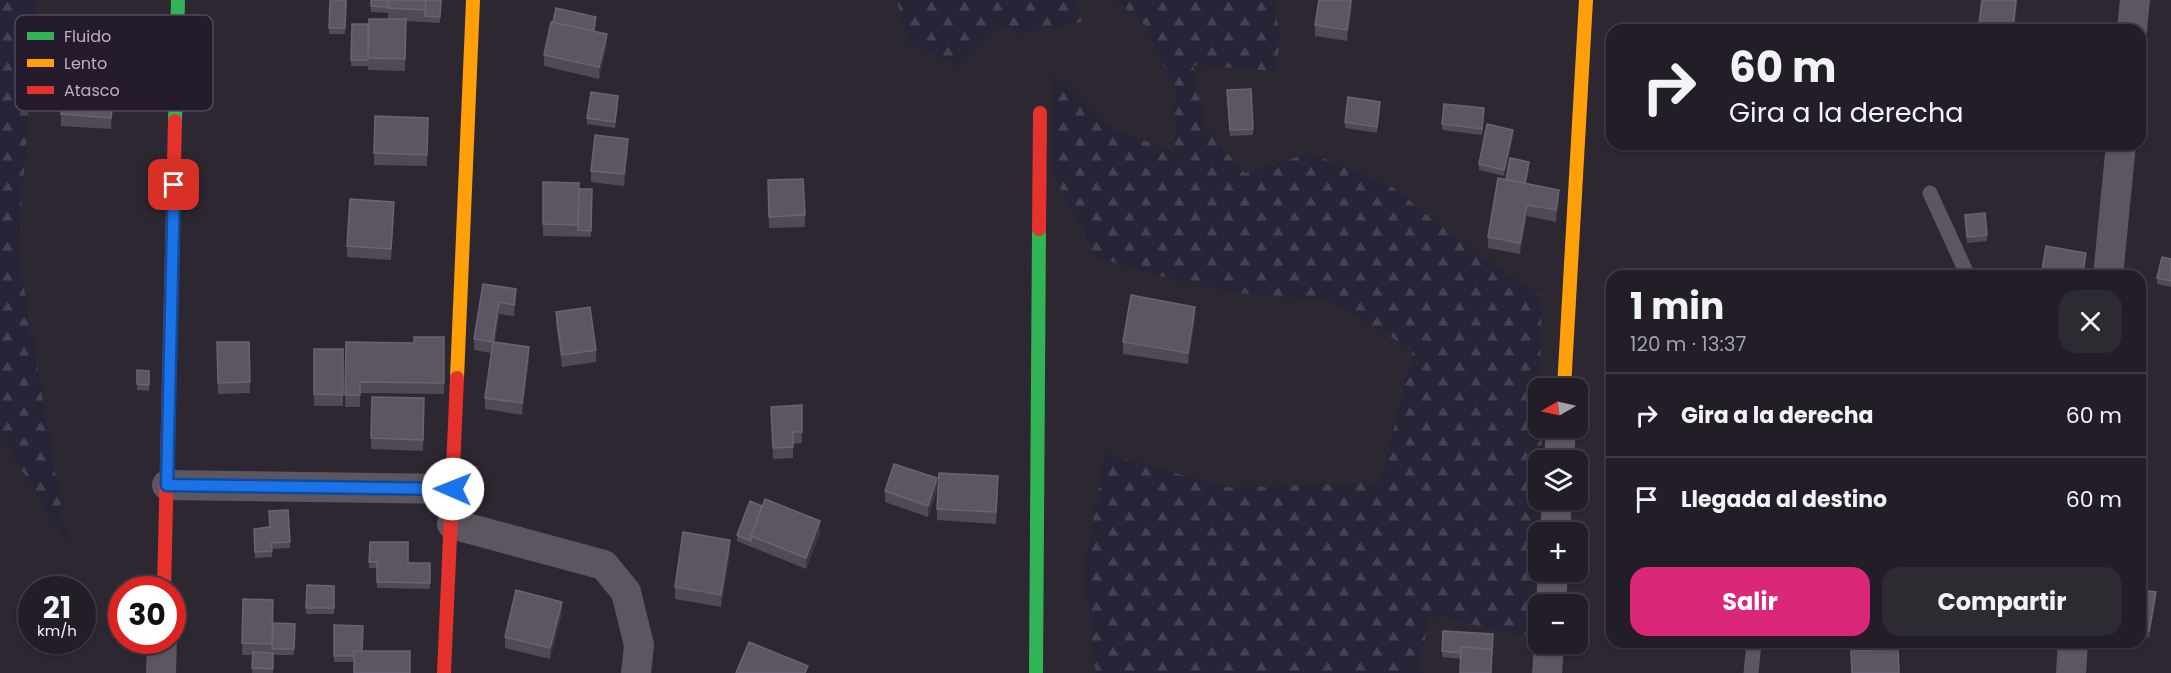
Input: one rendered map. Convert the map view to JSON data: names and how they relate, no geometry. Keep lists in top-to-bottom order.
{
  "legend": ["Fluido", "Lento", "Atasco"],
  "north": "left",
  "page": {
    "turn": ["60 m", "Gira a la derecha"],
    "heading": ["1 min", "120 m · 13:37"],
    "list": [
      {
        "name": "Gira a la derecha",
        "value": "60 m"
      },
      {
        "name": "Llegada al destino",
        "value": "60 m"
      }
    ],
    "map_buttons": ["+", "−"],
    "buttons": ["Salir", "Compartir"],
    "speed": "21 km/h",
    "limit": "30"
  }
}
